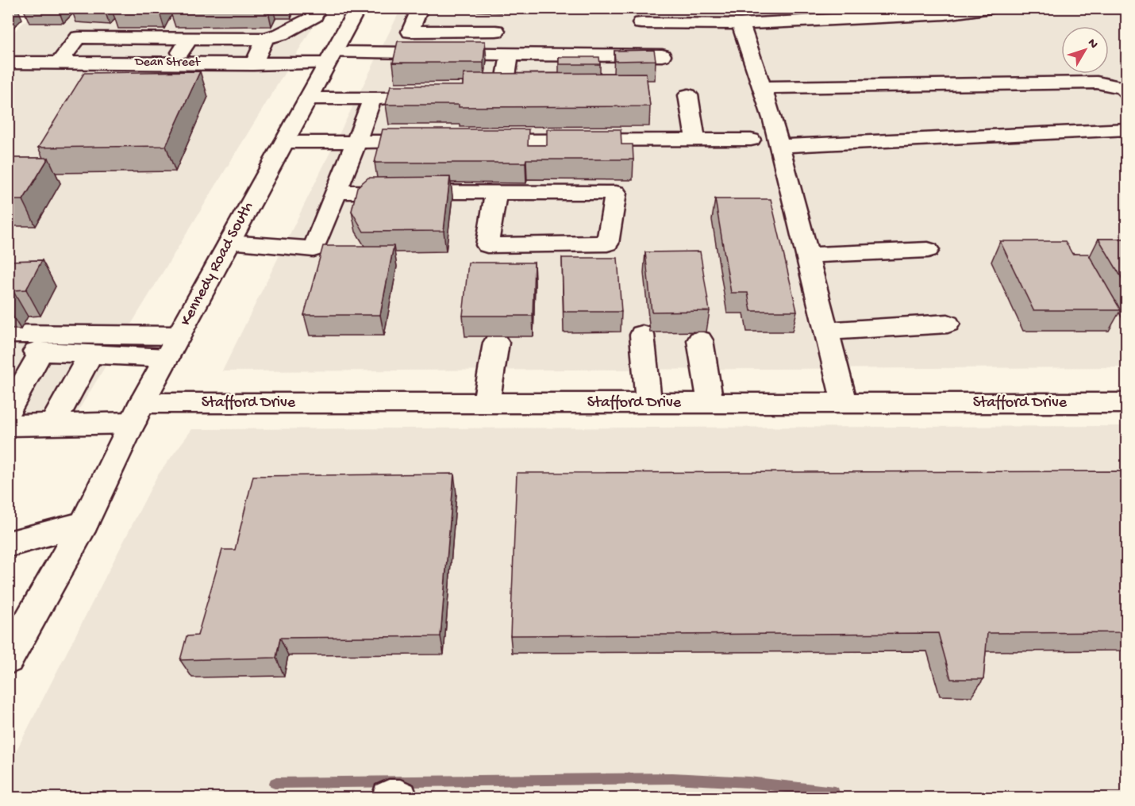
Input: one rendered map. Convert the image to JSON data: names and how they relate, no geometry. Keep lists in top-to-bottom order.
{
  "streets": {
    "street": ["Dean Street", "Kennedy Road South", "Stafford Drive"]
  },
  "crossings": [
    ["Dean Street", "Kennedy Road South"],
    ["Kennedy Road South", "Stafford Drive"]
  ],
  "north": "top right"
}
